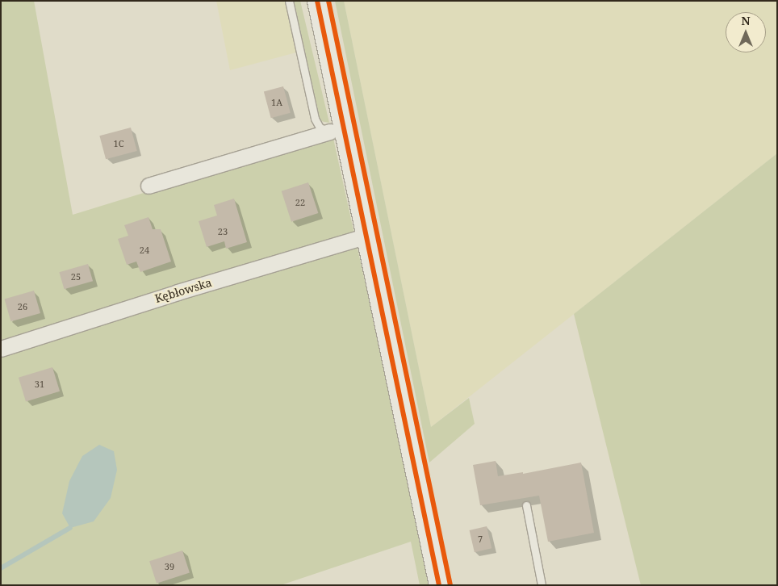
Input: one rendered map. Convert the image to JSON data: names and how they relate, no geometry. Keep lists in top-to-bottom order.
{
  "streets": {
    "street": ["Kębłowska"]
  },
  "house_numbers": [
    "1A",
    "1C",
    "22",
    "23",
    "24",
    "25",
    "26",
    "31",
    "7",
    "39"
  ],
  "north": "top"
}
